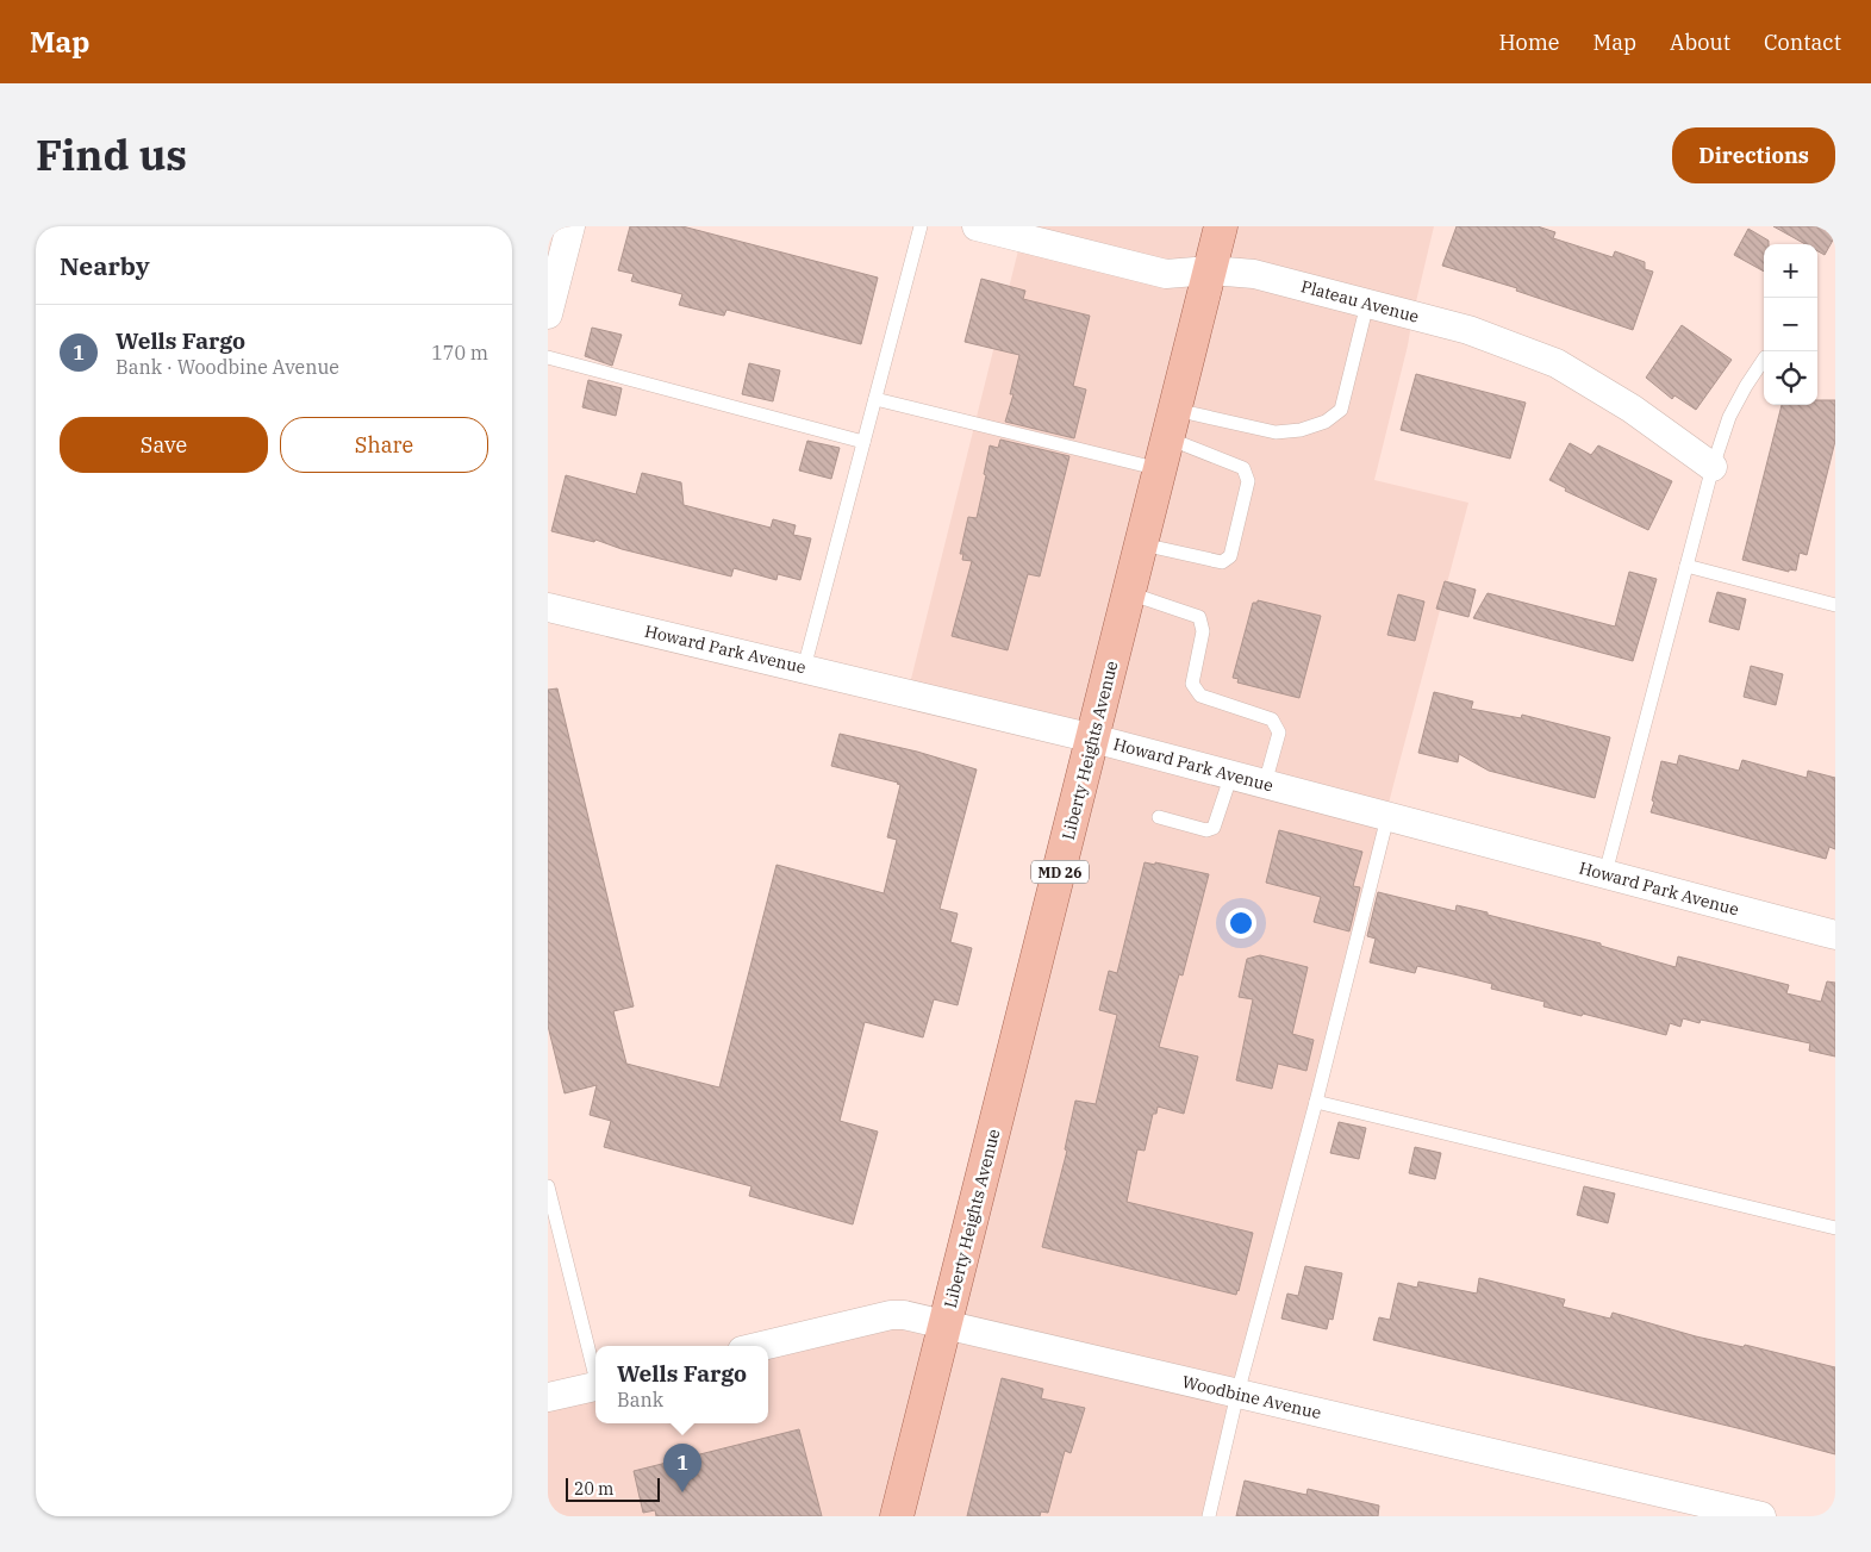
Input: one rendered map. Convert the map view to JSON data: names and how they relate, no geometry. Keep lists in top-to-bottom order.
{
  "streets": {
    "main road": ["Liberty Heights Avenue", "MD 26"],
    "street": ["Plateau Avenue", "Howard Park Avenue", "Woodbine Avenue"]
  },
  "crossings": [
    ["Plateau Avenue", "Liberty Heights Avenue"],
    ["Howard Park Avenue", "Liberty Heights Avenue"],
    ["Liberty Heights Avenue", "Woodbine Avenue"]
  ],
  "scale_bar": "20 m",
  "page": {
    "header": "Map",
    "nav": [
      "Home",
      "Map",
      "About",
      "Contact"
    ],
    "title": "Find us",
    "buttons": [
      "Directions",
      ["Save", "Share"]
    ],
    "heading": "Nearby",
    "map_buttons": ["+", "−"],
    "list": [
      {
        "mark": "1",
        "name": "Wells Fargo",
        "note": "Bank · Woodbine Avenue",
        "value": "170 m"
      }
    ],
    "popup": ["Wells Fargo", "Bank"],
    "pins": "1",
    "scale": "20 m"
  }
}
